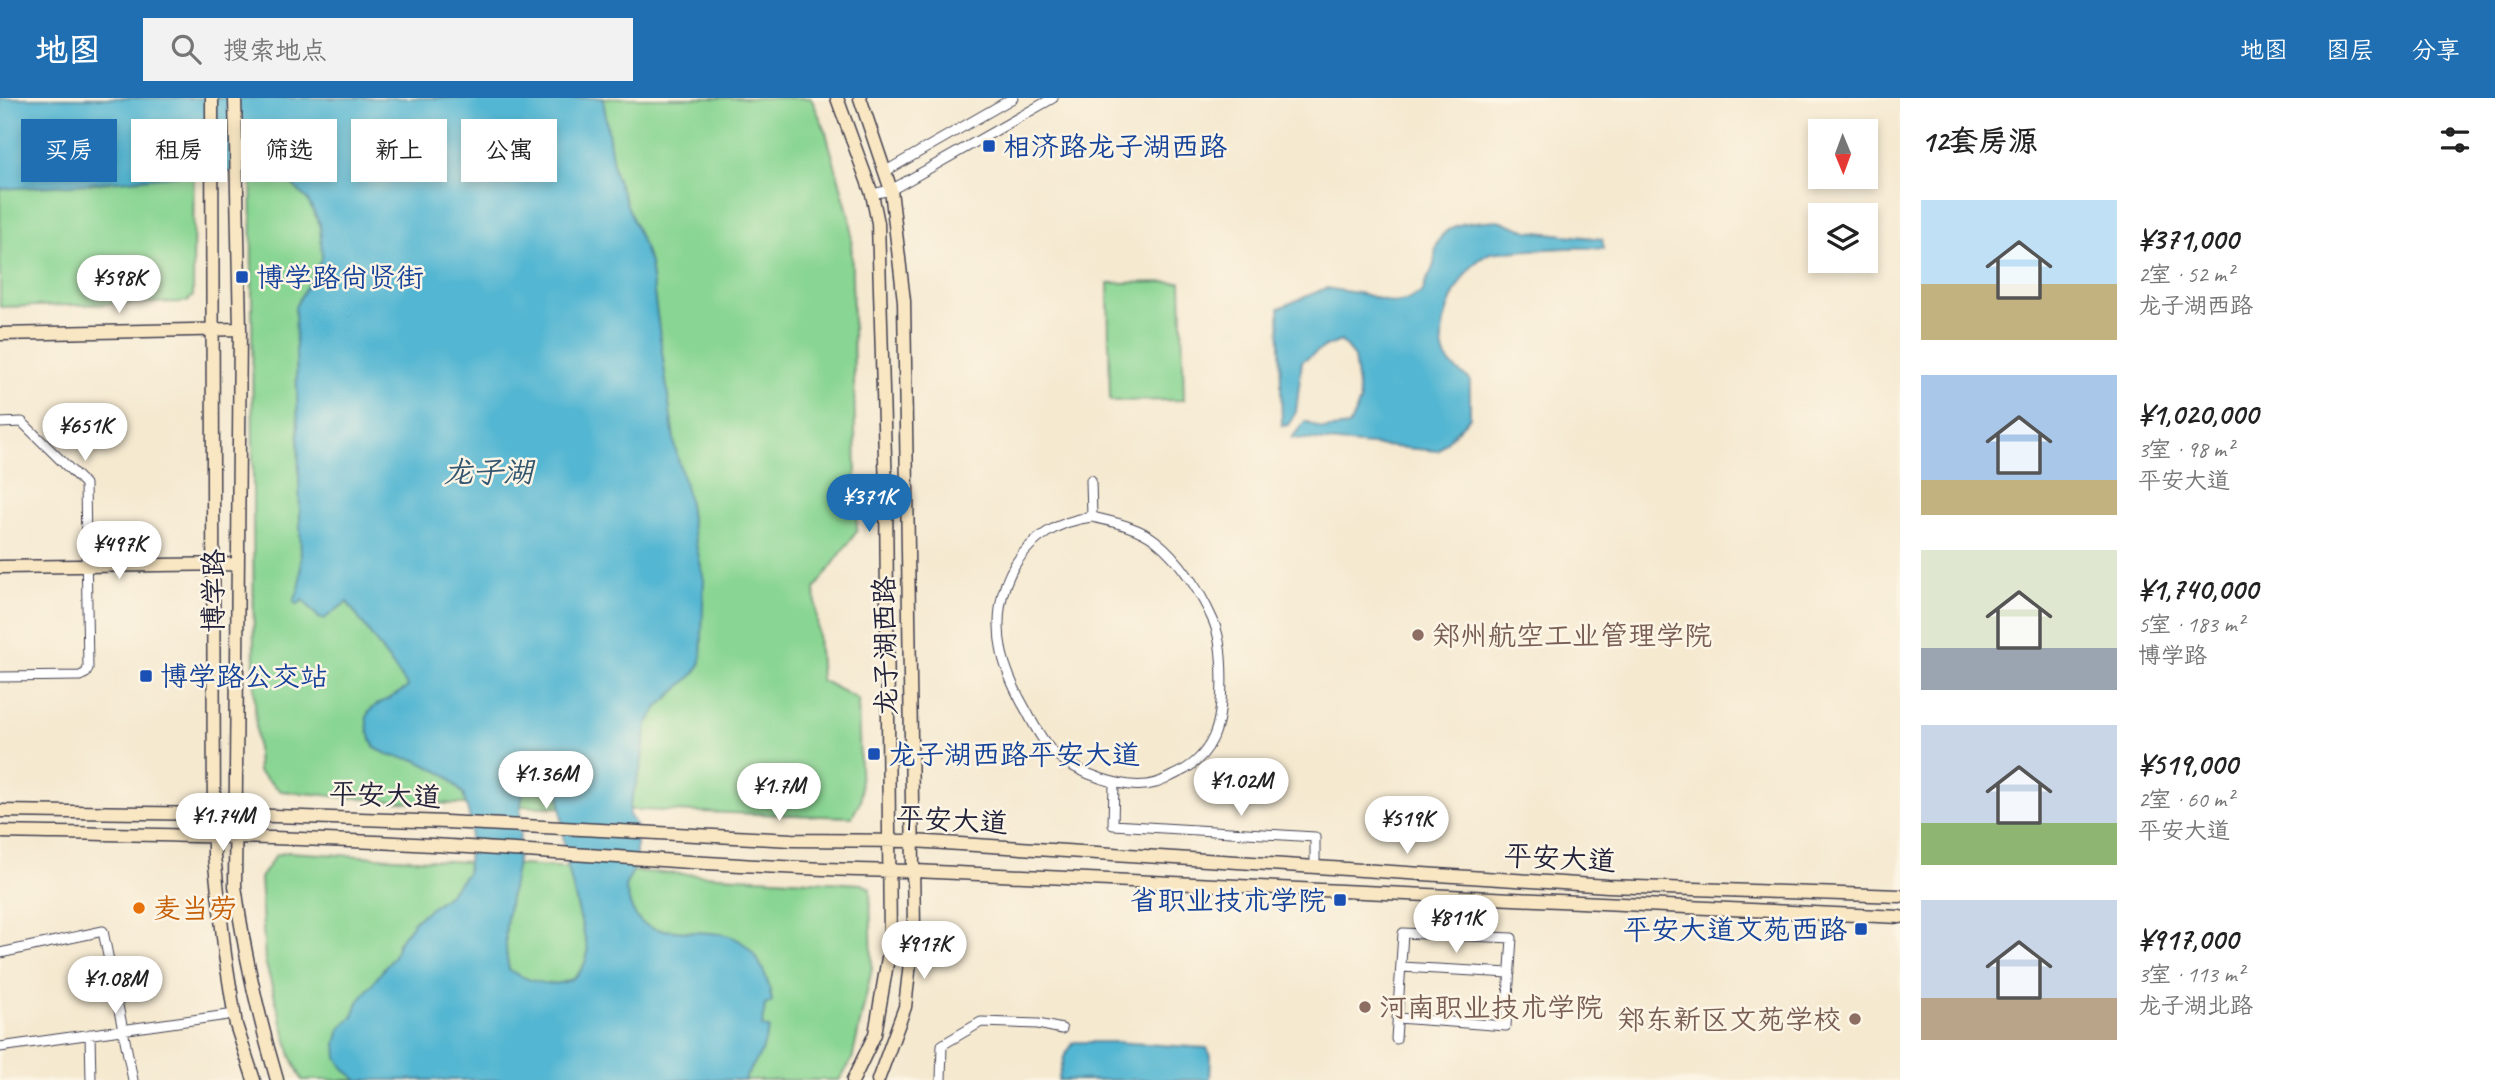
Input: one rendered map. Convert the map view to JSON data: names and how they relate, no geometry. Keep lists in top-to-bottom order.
{
  "streets": {
    "main road": ["博学路", "龙子湖西路", "平安大道"]
  },
  "crossings": [
    ["博学路", "平安大道"],
    ["龙子湖西路", "平安大道"]
  ],
  "water": ["龙子湖"],
  "places": {
    "transit": [
      "相济路龙子湖西路",
      "博学路尚贤街",
      "博学路公交站",
      "龙子湖西路平安大道",
      "省职业技术学院",
      "平安大道文苑西路"
    ],
    "other": [
      "郑州航空工业管理学院",
      "麦当劳",
      "河南职业技术学院",
      "郑东新区文苑学校"
    ]
  },
  "north": "bottom",
  "page": {
    "header": "地图",
    "search": "搜索地点",
    "nav": ["地图", "图层", "分享"],
    "heading": "12套房源",
    "chip": [
      "买房",
      "租房",
      "筛选",
      "新上",
      "公寓"
    ],
    "list": [
      {
        "name": "¥371,000",
        "note": "2室 · 52 m² · 龙子湖西路"
      },
      {
        "name": "¥1,020,000",
        "note": "3室 · 98 m² · 平安大道"
      },
      {
        "name": "¥1,740,000",
        "note": "5室 · 183 m² · 博学路"
      },
      {
        "name": "¥519,000",
        "note": "2室 · 60 m² · 平安大道"
      },
      {
        "name": "¥917,000",
        "note": "3室 · 113 m² · 龙子湖北路"
      }
    ],
    "price": [
      "¥598K",
      "¥651K",
      "¥371K",
      "¥497K",
      "¥1.36M",
      "¥1.02M",
      "¥1.7M",
      "¥1.74M",
      "¥519K",
      "¥811K",
      "¥917K",
      "¥1.08M"
    ]
  }
}
